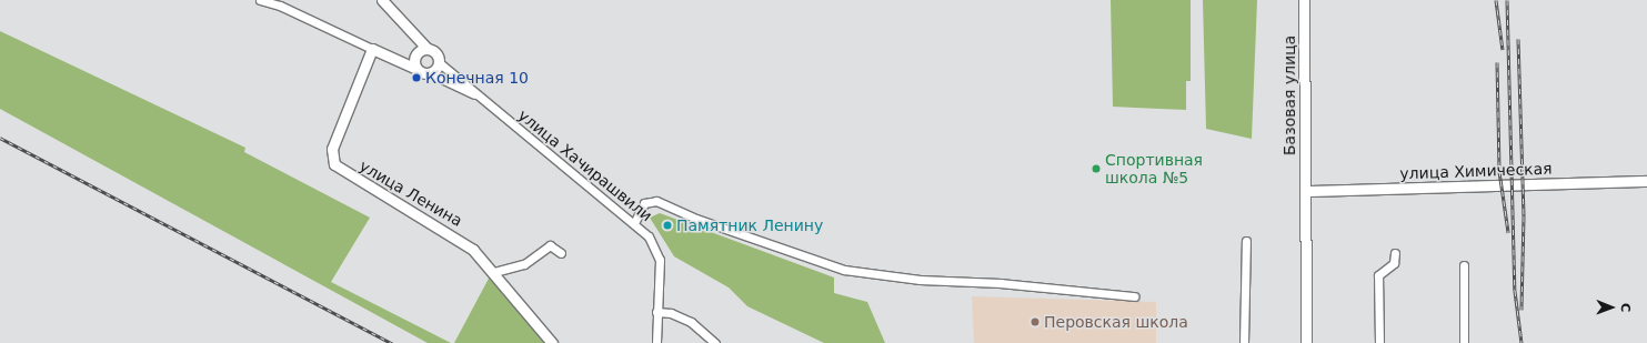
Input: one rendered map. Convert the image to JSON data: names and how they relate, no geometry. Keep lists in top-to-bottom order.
{
  "streets": {
    "street": [
      "Базовая улица",
      "улица Хачирашвили",
      "улица Химическая",
      "улица Ленина"
    ]
  },
  "crossings": [
    ["Базовая улица", "улица Химическая"]
  ],
  "places": [
    "Конечная 10",
    "Спортивная школа №5",
    "Памятник Ленину",
    "Перовская школа"
  ],
  "north": "right"
}
